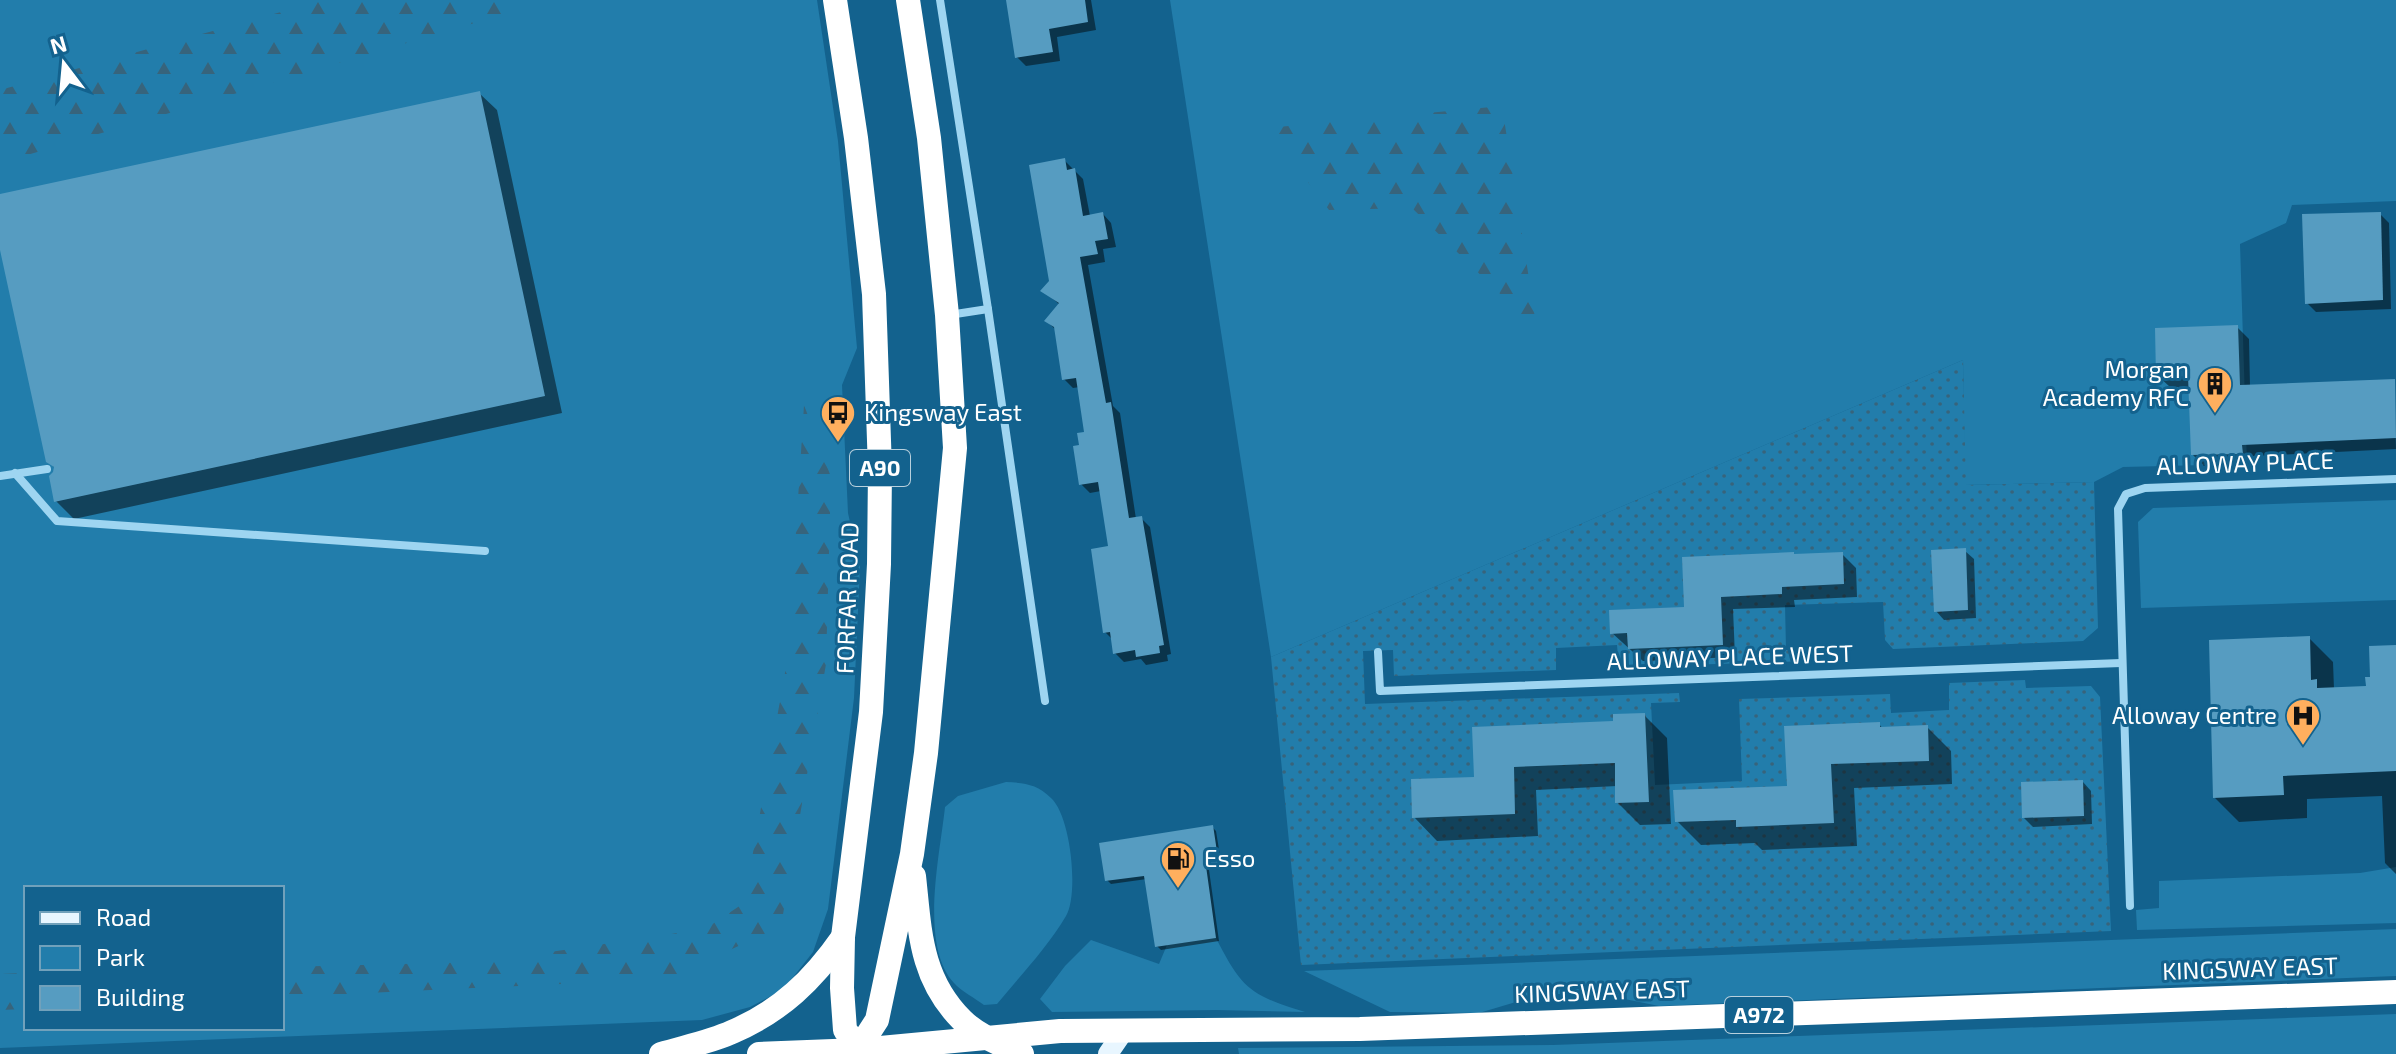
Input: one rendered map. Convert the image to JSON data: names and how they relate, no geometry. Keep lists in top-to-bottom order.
{
  "streets": {
    "highway": [
      "A90",
      "FORFAR ROAD",
      "KINGSWAY EAST",
      "A972"
    ],
    "street": ["ALLOWAY PLACE", "ALLOWAY PLACE WEST"]
  },
  "crossings": [
    ["ALLOWAY PLACE", "ALLOWAY PLACE WEST"],
    ["A90", "FORFAR ROAD"],
    ["FORFAR ROAD", "KINGSWAY EAST"]
  ],
  "places": {
    "building": ["Morgan Academy RFC"],
    "bus stop": ["Kingsway East"],
    "hospital": ["Alloway Centre"],
    "fuel station": ["Esso"]
  },
  "legend": ["Road", "Park", "Building"],
  "north": "top"
}
